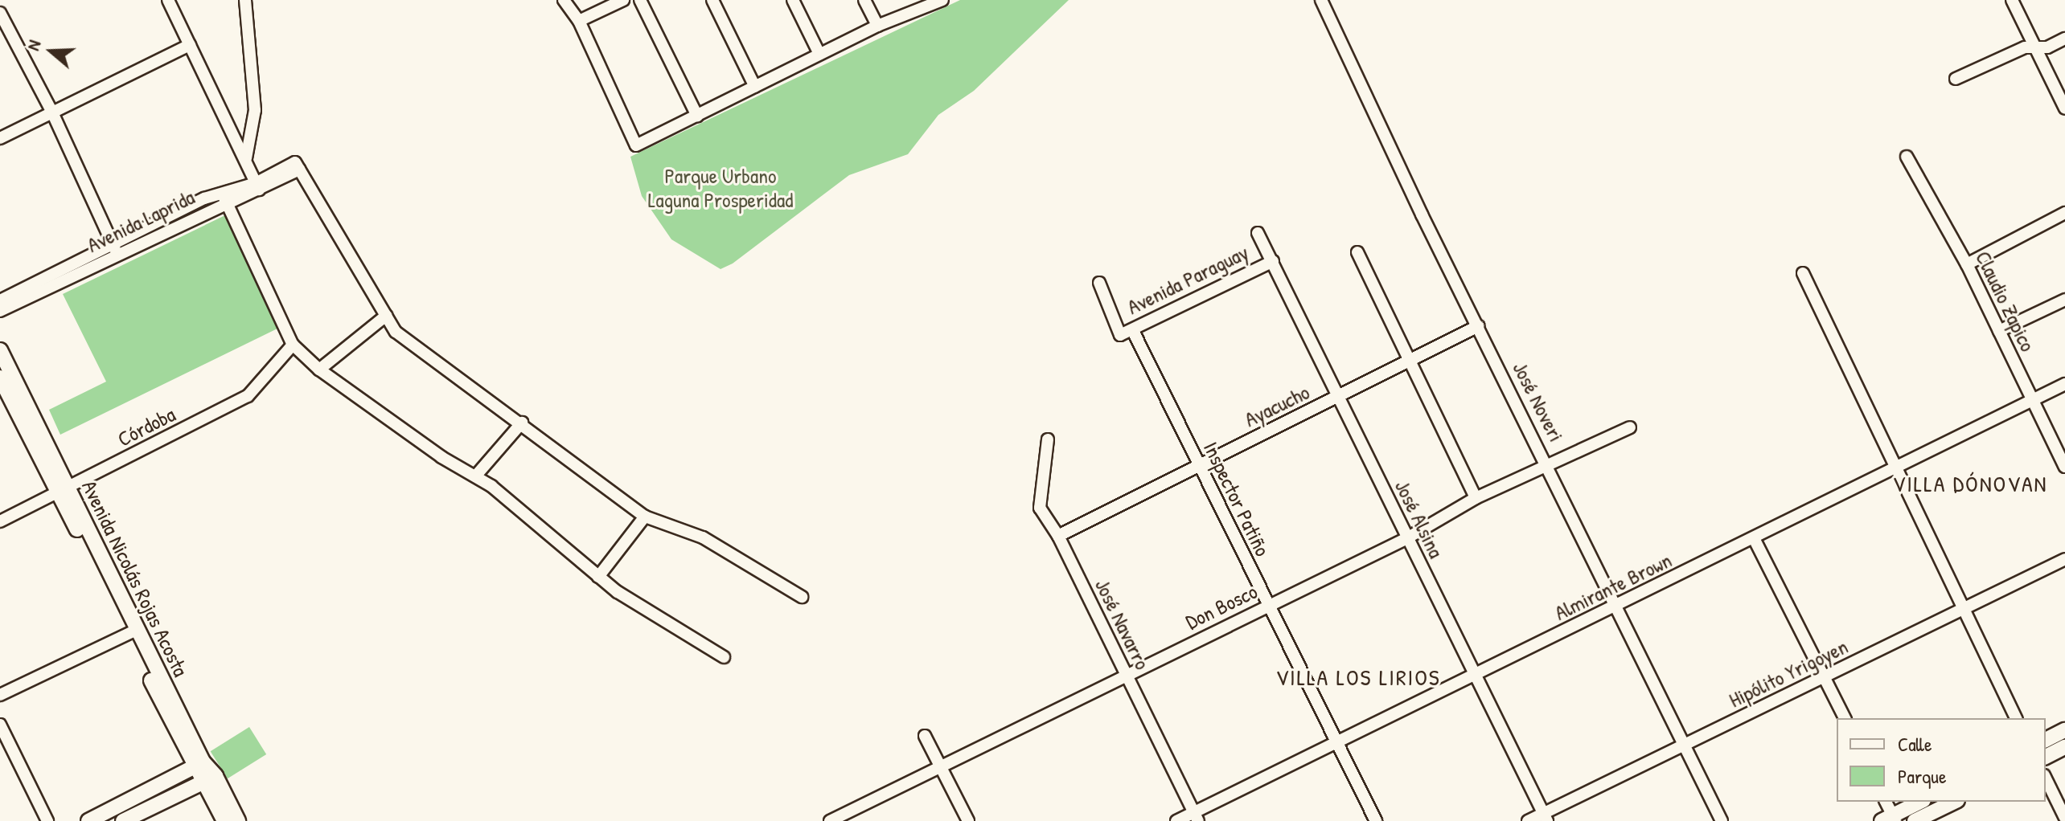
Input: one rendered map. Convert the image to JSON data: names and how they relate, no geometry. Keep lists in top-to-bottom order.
{
  "streets": {
    "main road": ["Avenida Nicolás Rojas Acosta"],
    "street": [
      "Avenida Laprida",
      "Avenida Paraguay",
      "Claudio Zapico",
      "José Noveri",
      "Ayacucho",
      "Córdoba",
      "Inspector Patiño",
      "José Alsina",
      "Almirante Brown",
      "Don Bosco",
      "José Navarro",
      "Hipólito Yrigoyen"
    ]
  },
  "crossings": [
    ["Avenida Paraguay", "Inspector Patiño"],
    ["Avenida Paraguay", "José Alsina"],
    ["Claudio Zapico", "Almirante Brown"],
    ["José Noveri", "Ayacucho"],
    ["José Noveri", "Almirante Brown"],
    ["José Noveri", "Don Bosco"],
    ["José Noveri", "Hipólito Yrigoyen"],
    ["Ayacucho", "Inspector Patiño"],
    ["Ayacucho", "José Alsina"],
    ["Ayacucho", "José Navarro"],
    ["Córdoba", "Avenida Nicolás Rojas Acosta"],
    ["Inspector Patiño", "Almirante Brown"],
    ["Inspector Patiño", "Don Bosco"],
    ["José Alsina", "Almirante Brown"],
    ["José Alsina", "Don Bosco"],
    ["José Alsina", "Hipólito Yrigoyen"],
    ["Almirante Brown", "José Navarro"],
    ["Don Bosco", "José Navarro"]
  ],
  "districts": ["VILLA DÓNOVAN", "VILLA LOS LIRIOS"],
  "parks": ["Parque Urbano Laguna Prosperidad"],
  "legend": ["Calle", "Parque"],
  "north": "left"
}
